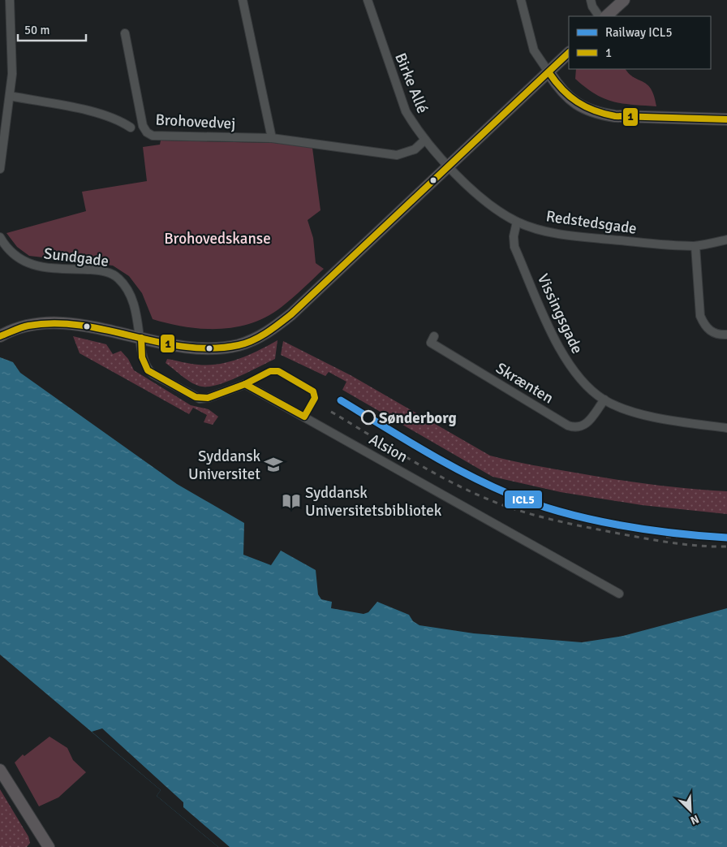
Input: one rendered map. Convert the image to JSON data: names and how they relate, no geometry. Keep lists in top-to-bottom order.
{
  "streets": {
    "street": [
      "Birke Allé",
      "Brohovedvej",
      "Redstedsgade",
      "Sundgade",
      "Vissingsgade",
      "Skrænten",
      "Alsion"
    ]
  },
  "crossings": [
    ["Birke Allé", "Brohovedvej"],
    ["Birke Allé", "Redstedsgade"],
    ["Redstedsgade", "Vissingsgade"],
    ["Sundgade", "Alsion"],
    ["Vissingsgade", "Skrænten"]
  ],
  "parks": ["Brohovedskanse"],
  "places": {
    "other": ["Sønderborg"],
    "school or university": ["Syddansk Universitet"],
    "library": ["Syddansk Universitetsbibliotek"]
  },
  "lines": ["transit line 1", "rail line ICL5"],
  "legend": ["Railway ICL5", "1"],
  "scale_bar": "50 m",
  "north": "bottom right"
}
